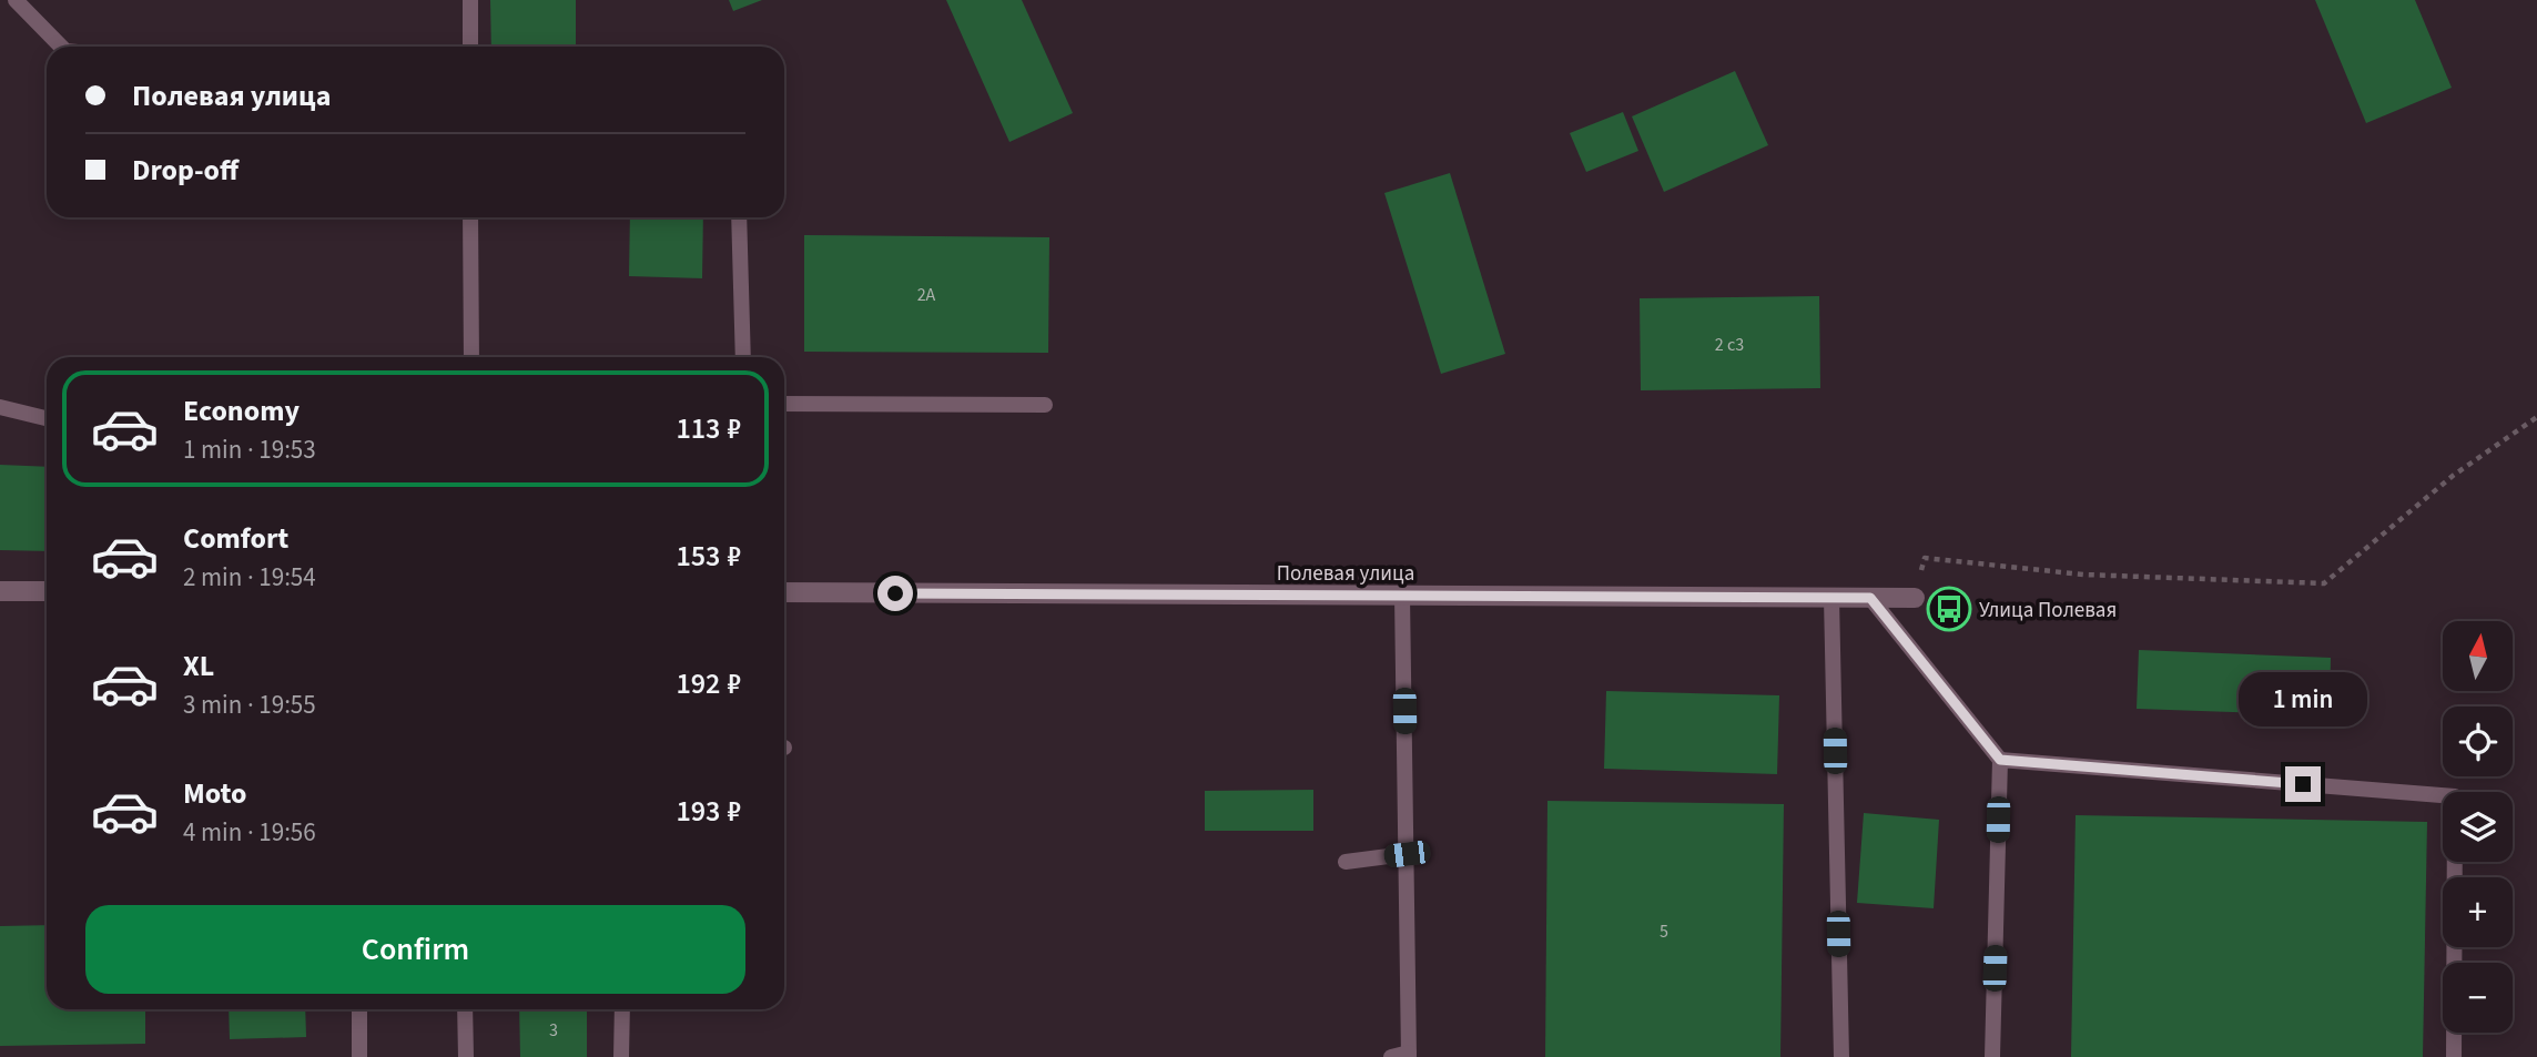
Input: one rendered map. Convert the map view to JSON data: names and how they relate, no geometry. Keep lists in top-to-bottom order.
{
  "streets": {
    "street": ["Полевая улица"]
  },
  "places": {
    "bus stop": ["Улица Полевая"]
  },
  "house_numbers": [
    "2А",
    "2 с3",
    "5",
    "3"
  ],
  "north": "top",
  "page": {
    "banner": ["Полевая улица", "Drop-off"],
    "list": [
      {
        "name": "Economy",
        "note": "1 min · 19:53",
        "value": "113 ₽"
      },
      {
        "name": "Comfort",
        "note": "2 min · 19:54",
        "value": "153 ₽"
      },
      {
        "name": "XL",
        "note": "3 min · 19:55",
        "value": "192 ₽"
      },
      {
        "name": "Moto",
        "note": "4 min · 19:56",
        "value": "193 ₽"
      }
    ],
    "map_buttons": ["+", "−"],
    "bubble": "1 min",
    "buttons": "Confirm"
  }
}
